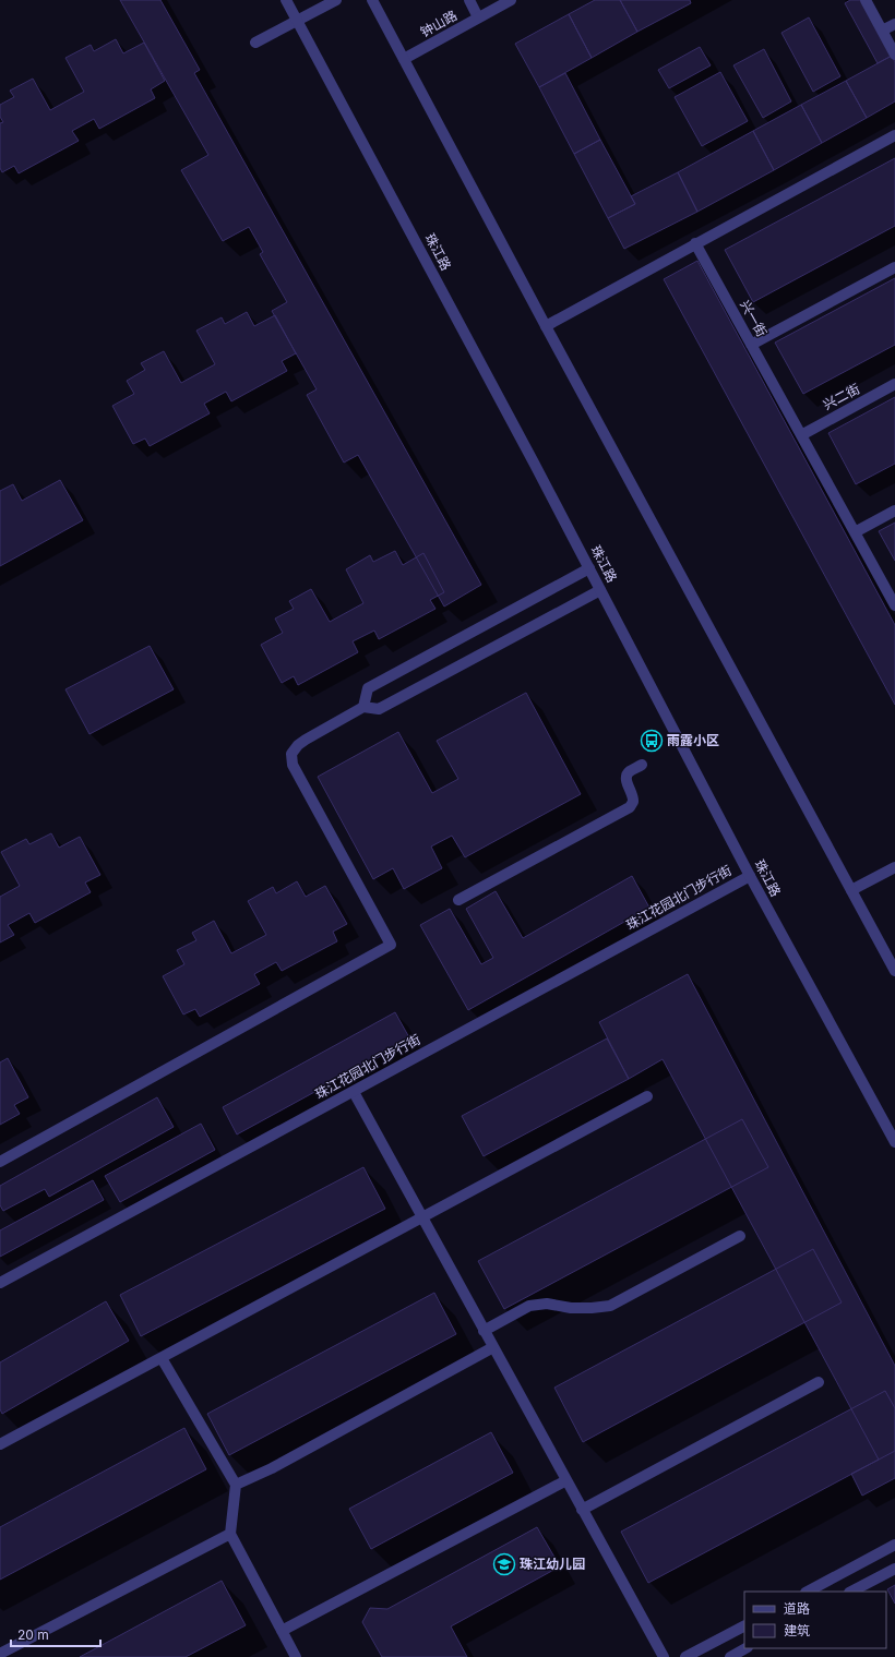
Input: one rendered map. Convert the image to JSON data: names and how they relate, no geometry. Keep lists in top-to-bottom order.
{
  "streets": {
    "street": [
      "钟山路",
      "珠江路",
      "兴一街",
      "兴二街",
      "珠江花园北门步行街"
    ]
  },
  "crossings": [
    ["珠江路", "珠江花园北门步行街"],
    ["兴一街", "兴二街"]
  ],
  "places": {
    "bus stop": ["雨露小区"],
    "school or university": ["珠江幼儿园"]
  },
  "legend": ["道路", "建筑"],
  "scale_bar": "20 m"
}
